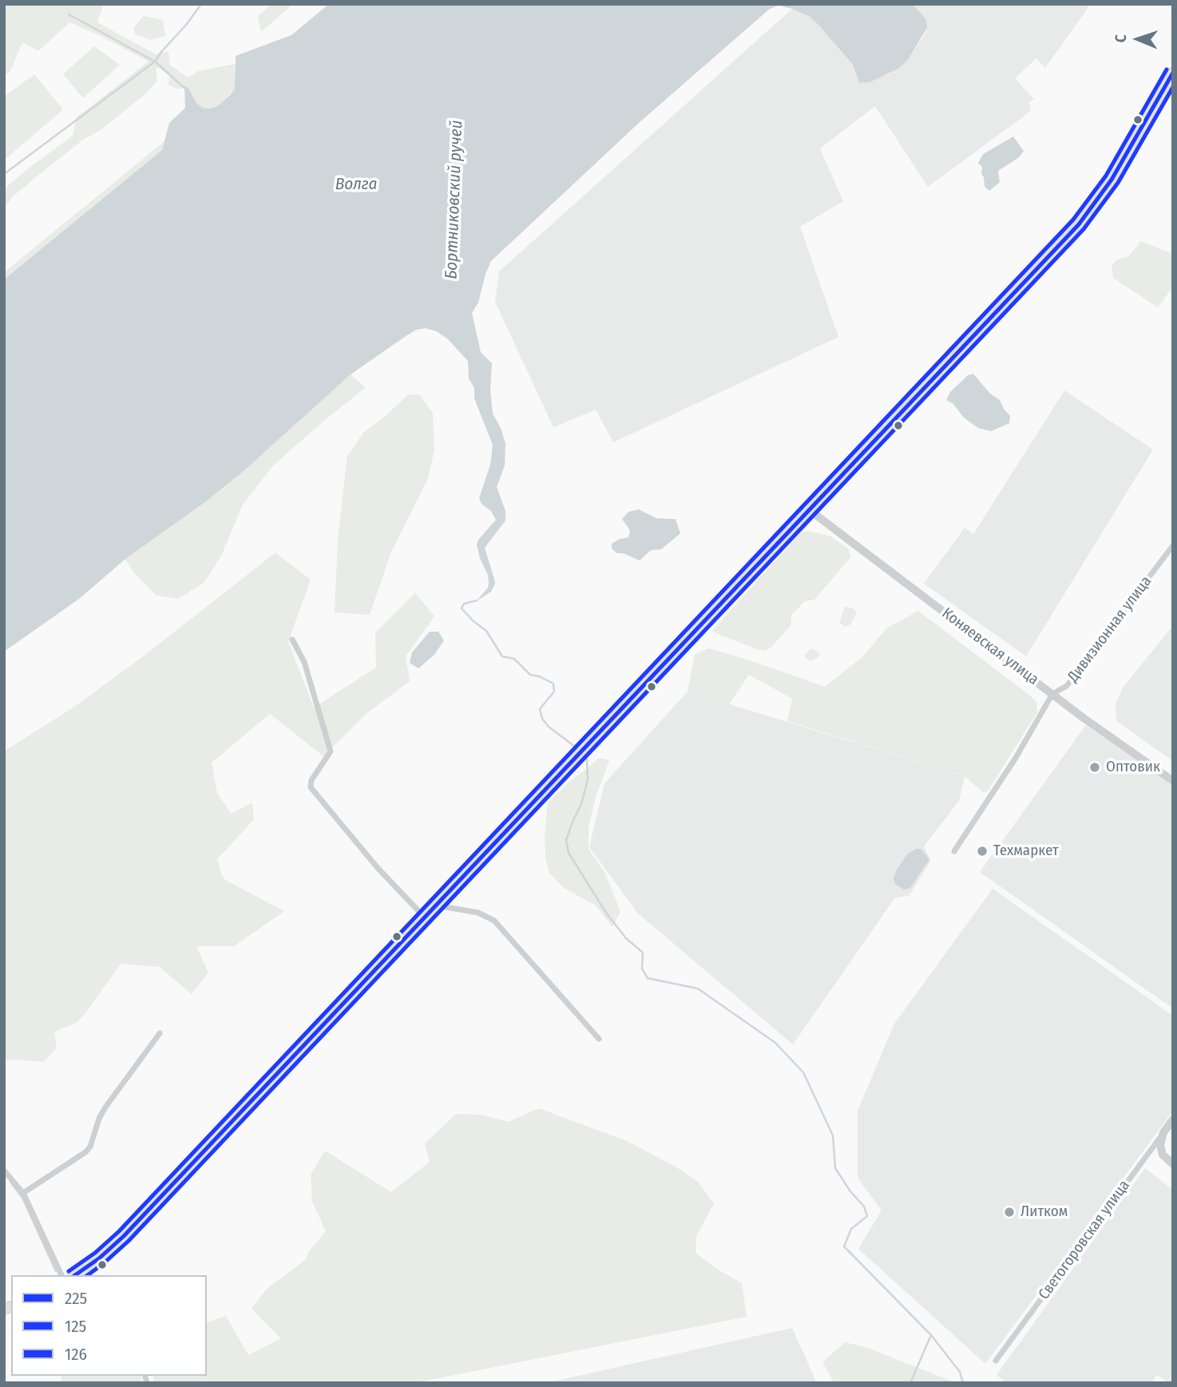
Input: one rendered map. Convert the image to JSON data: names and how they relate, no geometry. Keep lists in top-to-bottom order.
{
  "streets": {
    "street": ["Дивизионная улица", "Коняевская улица", "Светогоровская улица"]
  },
  "crossings": [
    ["Дивизионная улица", "Коняевская улица"]
  ],
  "water": ["Волга", "Бортниковский ручей"],
  "places": ["Оптовик", "Техмаркет", "Литком"],
  "lines": ["transit line 126", "transit line 225", "transit line 125"],
  "legend": ["225", "125", "126"],
  "north": "left"
}
